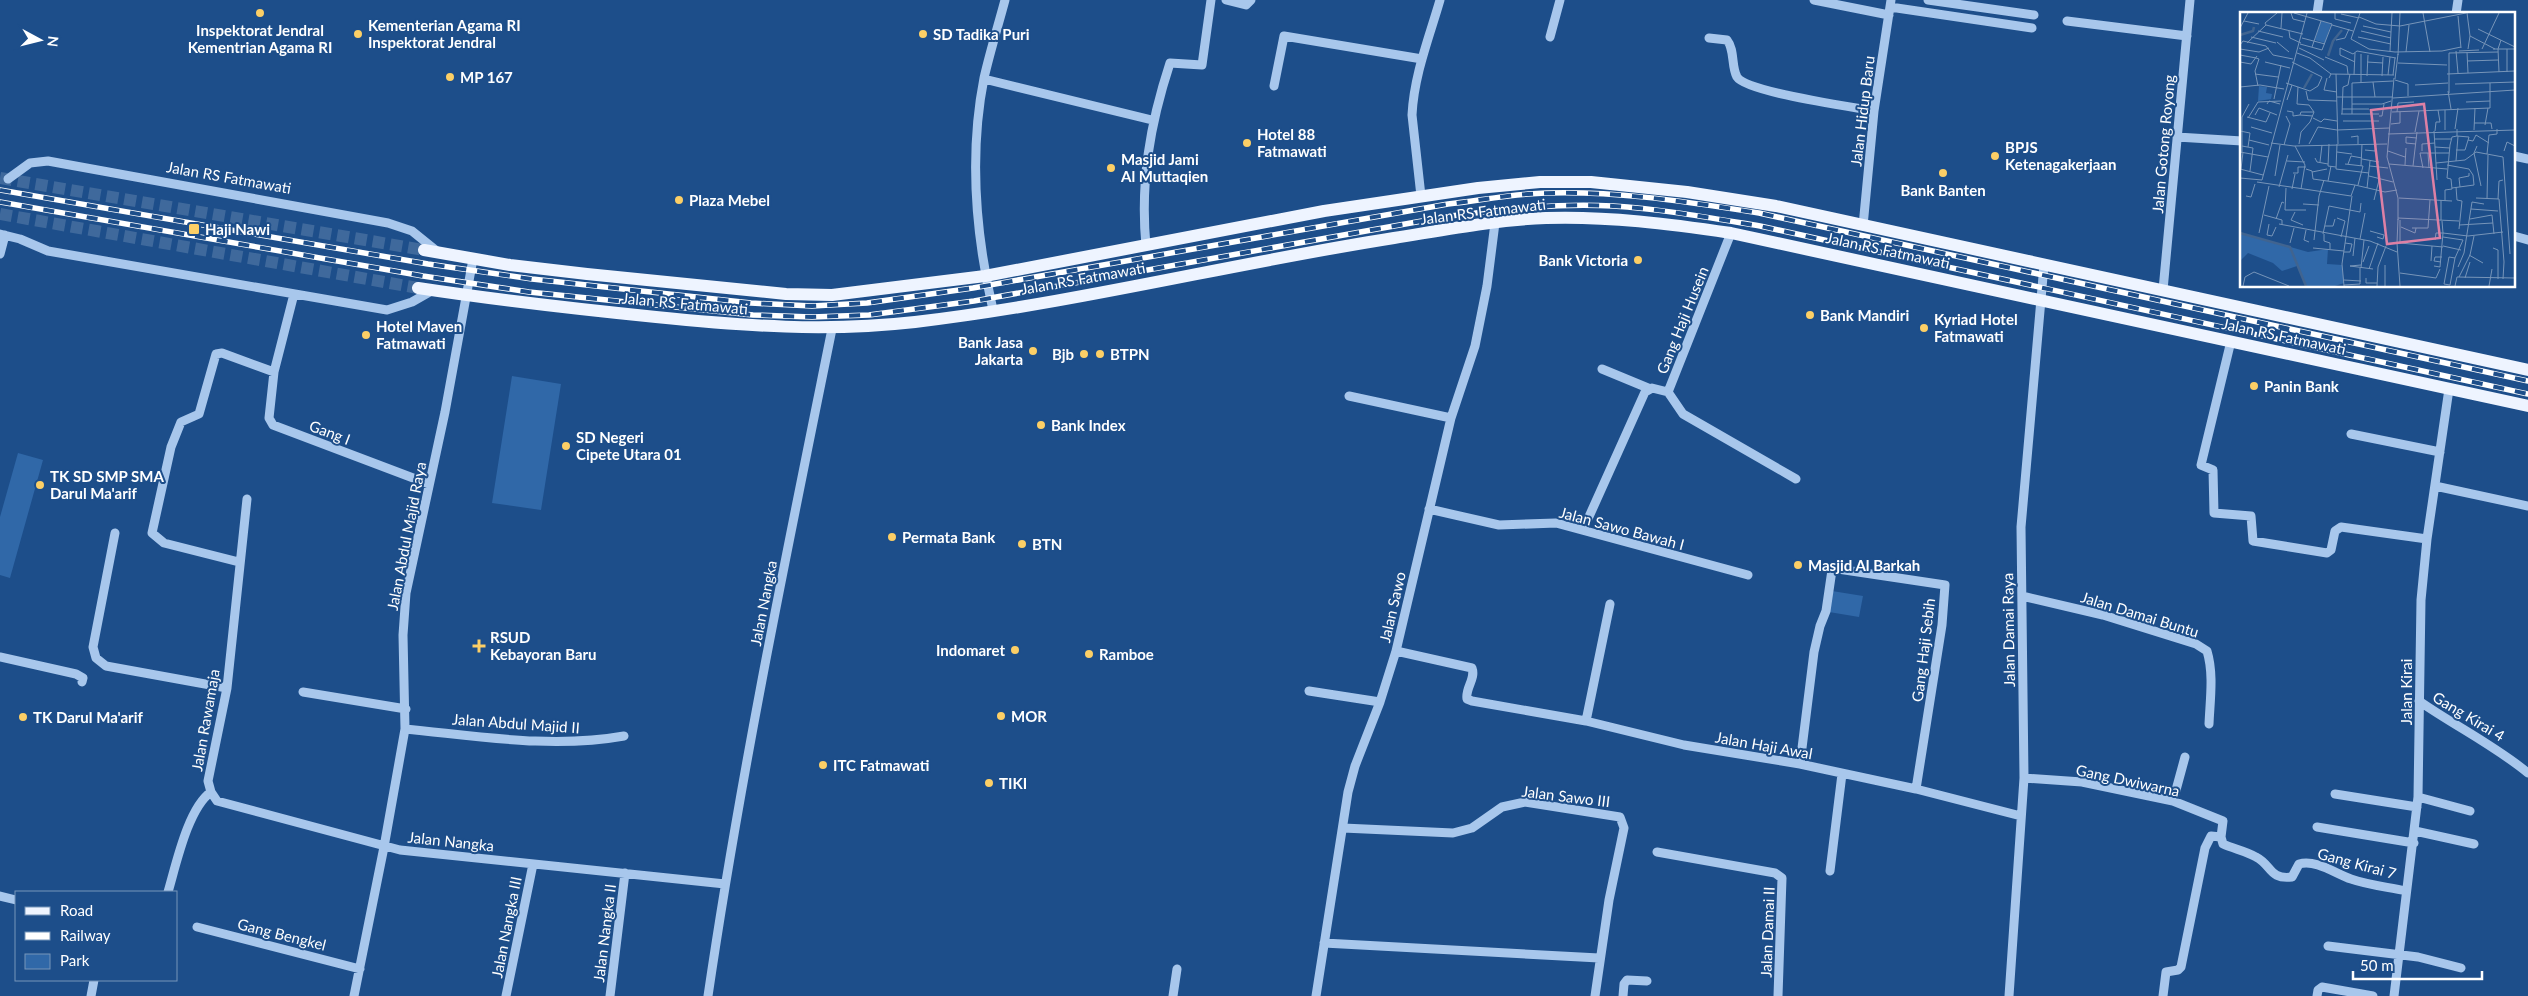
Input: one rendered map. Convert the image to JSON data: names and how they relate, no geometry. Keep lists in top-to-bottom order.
{
  "streets": {
    "main road": ["Jalan RS Fatmawati"],
    "street": [
      "Jalan Hidup Baru",
      "Jalan Gotong Royong",
      "Gang Haji Husein",
      "Gang I",
      "Jalan Sawo Bawah I",
      "Jalan Abdul Majid Raya",
      "Jalan Nangka",
      "Jalan Sawo",
      "Jalan Damai Buntu",
      "Jalan Damai Raya",
      "Gang Haji Sebih",
      "Jalan Kirai",
      "Gang Kirai 4",
      "Jalan Rawamaja",
      "Jalan Abdul Majid II",
      "Jalan Haji Awal",
      "Gang Dwiwarna",
      "Jalan Sawo III",
      "Gang Kirai 7",
      "Jalan Nangka III",
      "Jalan Damai II",
      "Jalan Nangka II",
      "Gang Bengkel"
    ]
  },
  "crossings": [
    ["Jalan Hidup Baru", "Jalan RS Fatmawati"],
    ["Jalan Gotong Royong", "Jalan RS Fatmawati"],
    ["Jalan RS Fatmawati", "Gang Haji Husein"],
    ["Jalan RS Fatmawati", "Jalan Abdul Majid Raya"],
    ["Jalan RS Fatmawati", "Jalan Nangka"],
    ["Jalan RS Fatmawati", "Jalan Sawo"],
    ["Jalan RS Fatmawati", "Jalan Damai Raya"],
    ["Jalan RS Fatmawati", "Jalan Kirai"],
    ["Gang Haji Husein", "Jalan Sawo Bawah I"],
    ["Gang I", "Jalan Abdul Majid Raya"],
    ["Jalan Sawo Bawah I", "Jalan Sawo"],
    ["Jalan Abdul Majid Raya", "Jalan Nangka"],
    ["Jalan Abdul Majid Raya", "Jalan Rawamaja"],
    ["Jalan Abdul Majid Raya", "Jalan Abdul Majid II"],
    ["Jalan Abdul Majid Raya", "Gang Bengkel"],
    ["Jalan Nangka", "Jalan Rawamaja"],
    ["Jalan Nangka", "Jalan Nangka III"],
    ["Jalan Nangka", "Jalan Nangka II"],
    ["Jalan Sawo", "Jalan Haji Awal"],
    ["Jalan Sawo", "Jalan Sawo III"],
    ["Jalan Damai Buntu", "Jalan Damai Raya"],
    ["Jalan Damai Raya", "Jalan Haji Awal"],
    ["Jalan Damai Raya", "Gang Dwiwarna"],
    ["Gang Haji Sebih", "Jalan Haji Awal"],
    ["Jalan Kirai", "Gang Kirai 4"],
    ["Jalan Kirai", "Gang Kirai 7"],
    ["Gang Dwiwarna", "Gang Kirai 7"]
  ],
  "places": {
    "other": [
      "Inspektorat Jendral Kementrian Agama RI",
      "Kementerian Agama RI Inspektorat Jendral",
      "SD Tadika Puri",
      "MP 167",
      "Hotel 88 Fatmawati",
      "BPJS Ketenagakerjaan",
      "Masjid Jami Al Muttaqien",
      "Bank Banten",
      "Plaza Mebel",
      "Bank Victoria",
      "Bank Mandiri",
      "Kyriad Hotel Fatmawati",
      "Hotel Maven Fatmawati",
      "Bank Jasa Jakarta",
      "Bjb",
      "BTPN",
      "Panin Bank",
      "Bank Index",
      "SD Negeri Cipete Utara 01",
      "TK SD SMP SMA Darul Ma'arif",
      "Permata Bank",
      "BTN",
      "Masjid Al Barkah",
      "Indomaret",
      "Ramboe",
      "MOR",
      "TK Darul Ma'arif",
      "ITC Fatmawati",
      "TIKI"
    ],
    "transit": ["Haji Nawi"],
    "health": ["RSUD Kebayoran Baru"]
  },
  "legend": ["Road", "Railway", "Park"],
  "scale_bar": "50 m",
  "north": "right"
}
